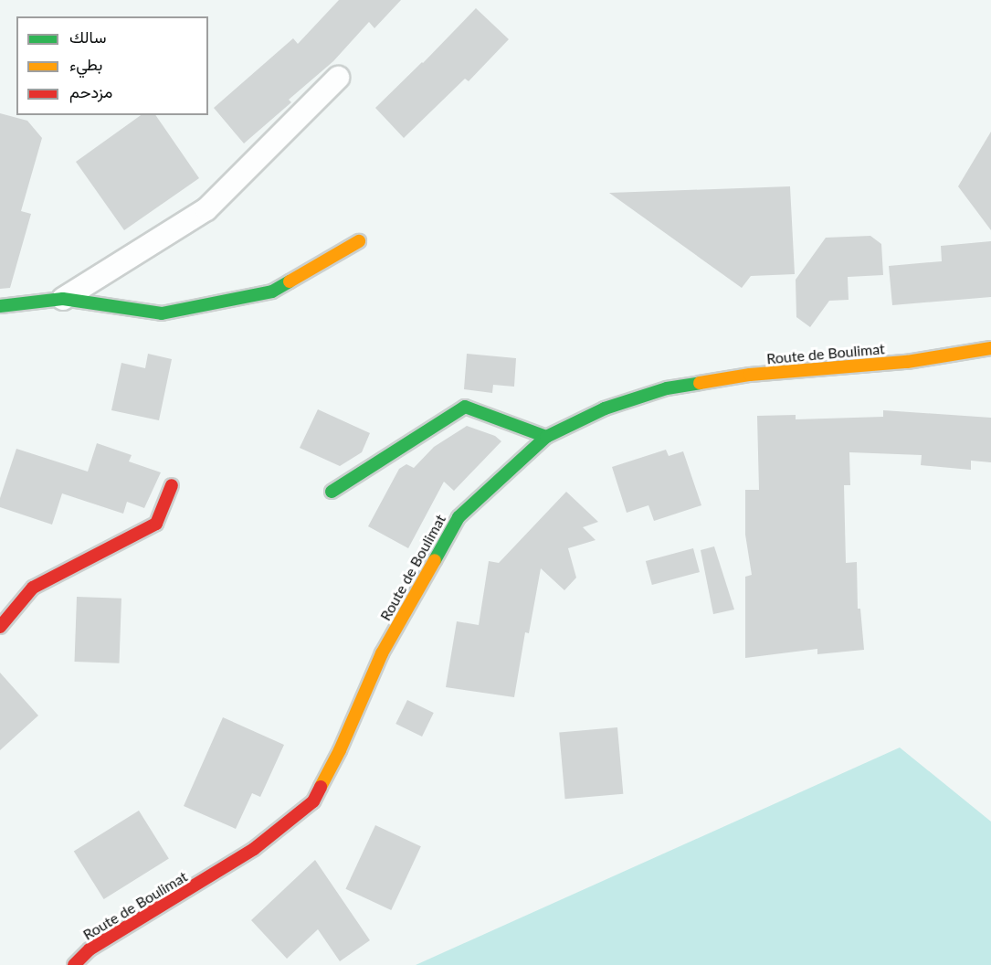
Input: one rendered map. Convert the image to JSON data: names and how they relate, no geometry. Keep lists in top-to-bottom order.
{
  "streets": {
    "main road": ["Route de Boulimat"]
  },
  "legend": ["سالك", "بطيء", "مزدحم"]
}
